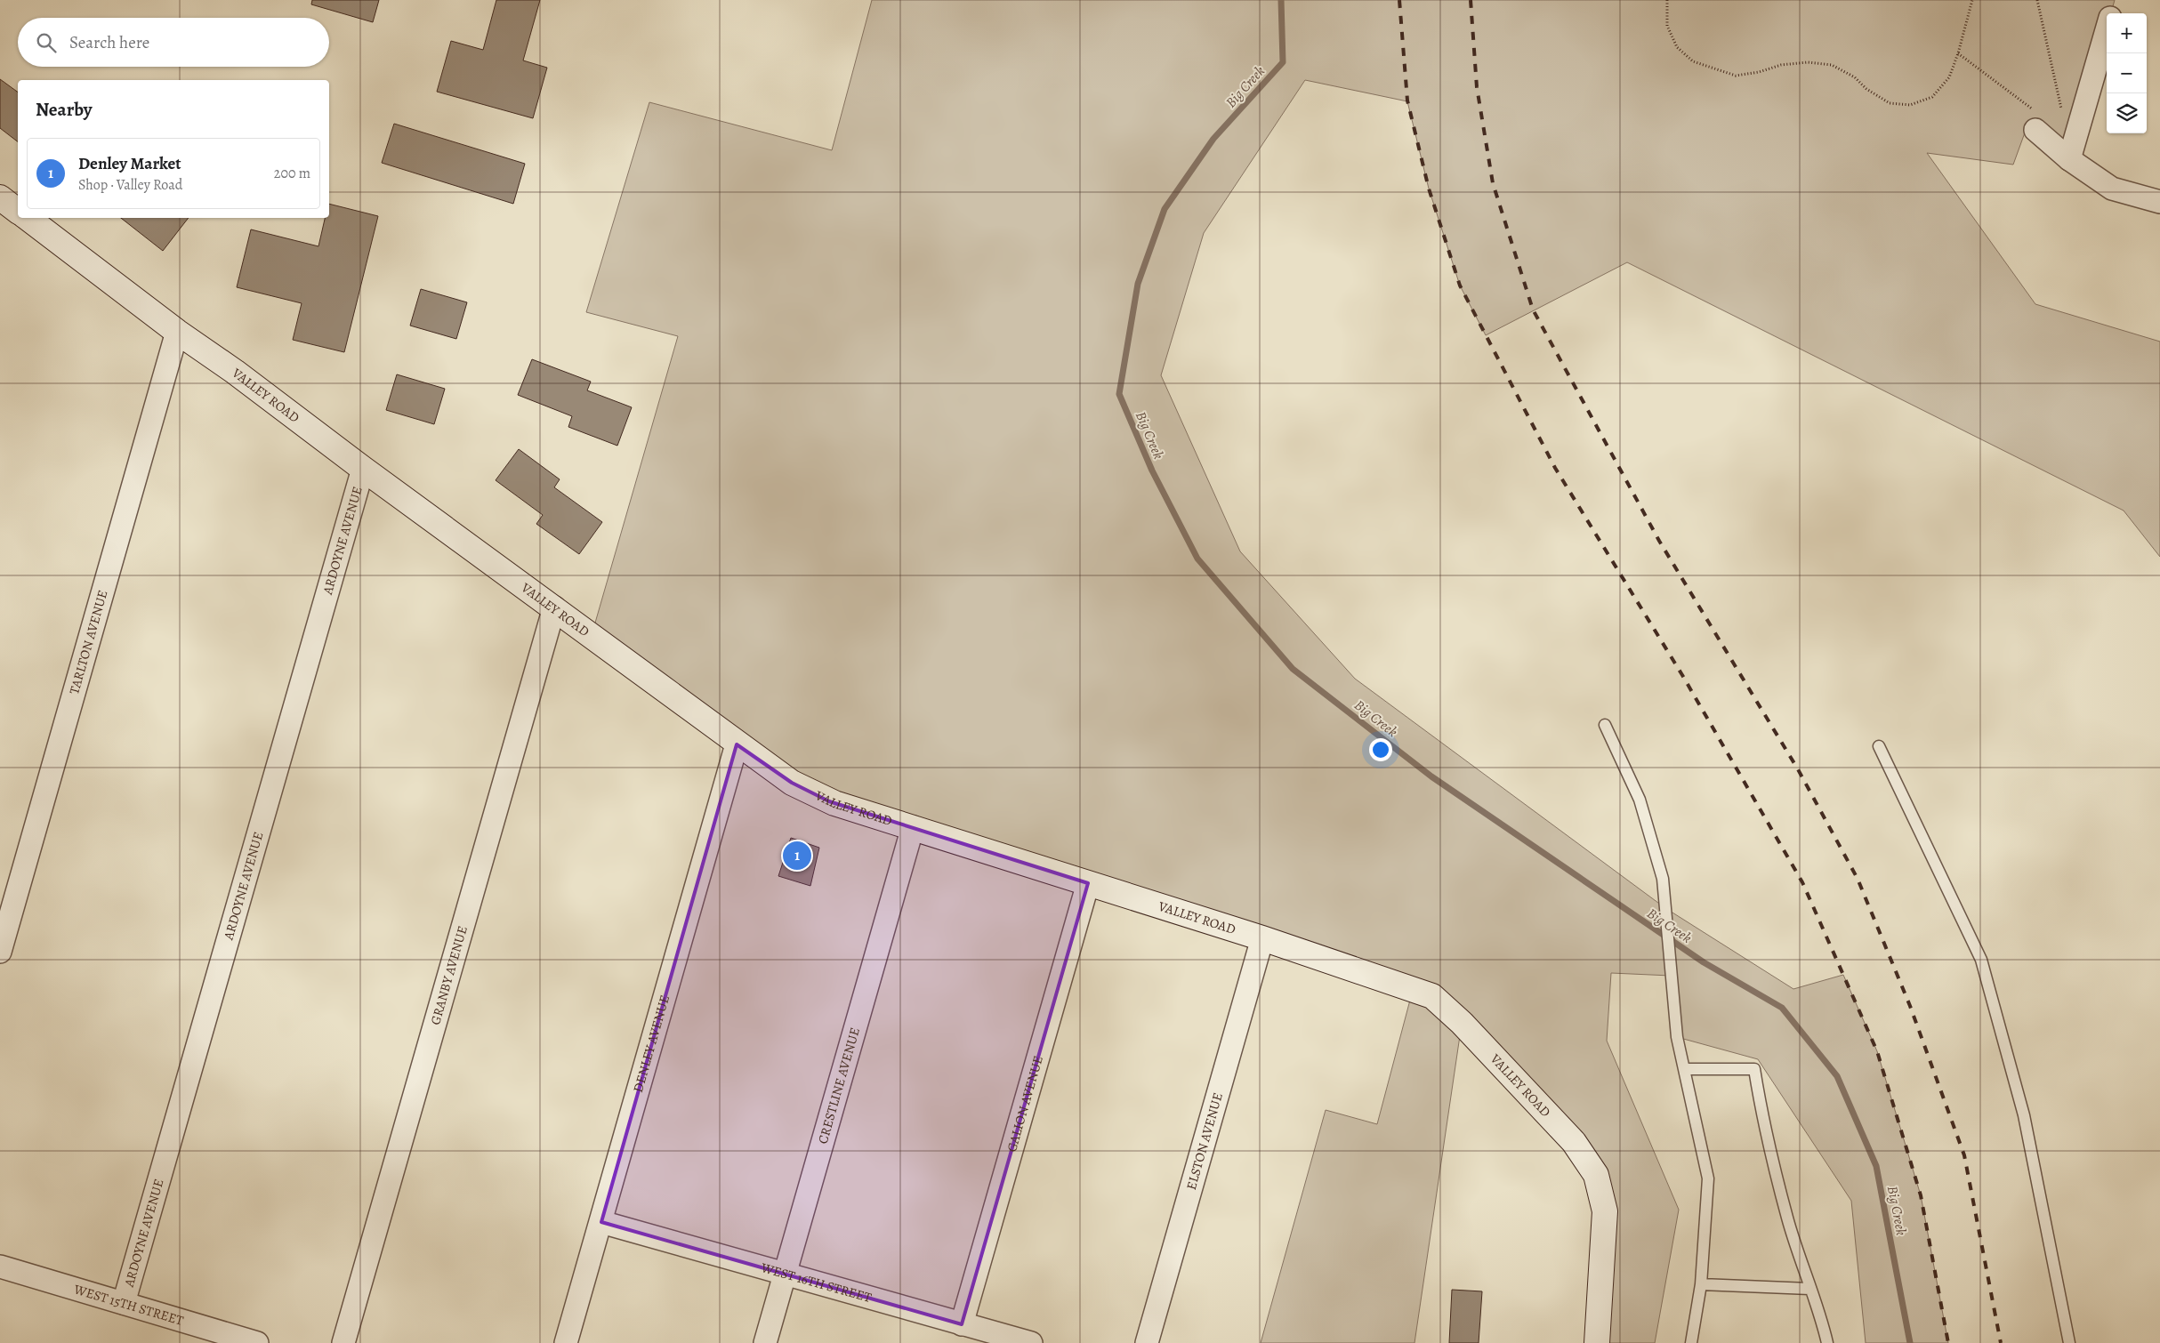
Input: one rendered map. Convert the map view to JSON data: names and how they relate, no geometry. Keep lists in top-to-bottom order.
{
  "streets": {
    "street": [
      "VALLEY ROAD",
      "ARDOYNE AVENUE",
      "TARLTON AVENUE",
      "GRANBY AVENUE",
      "DENLEY AVENUE",
      "CRESTLINE AVENUE",
      "GALION AVENUE",
      "ELSTON AVENUE",
      "WEST 16TH STREET",
      "WEST 15TH STREET"
    ]
  },
  "crossings": [
    ["VALLEY ROAD", "ARDOYNE AVENUE"],
    ["VALLEY ROAD", "TARLTON AVENUE"],
    ["VALLEY ROAD", "GRANBY AVENUE"],
    ["VALLEY ROAD", "DENLEY AVENUE"],
    ["VALLEY ROAD", "CRESTLINE AVENUE"],
    ["VALLEY ROAD", "GALION AVENUE"],
    ["VALLEY ROAD", "ELSTON AVENUE"],
    ["ARDOYNE AVENUE", "WEST 15TH STREET"],
    ["DENLEY AVENUE", "WEST 16TH STREET"],
    ["CRESTLINE AVENUE", "WEST 16TH STREET"],
    ["GALION AVENUE", "WEST 16TH STREET"]
  ],
  "water": ["Big Creek"],
  "page": {
    "map_buttons": ["+", "−"],
    "search": "Search here",
    "heading": "Nearby",
    "list": [
      {
        "mark": "1",
        "name": "Denley Market",
        "note": "Shop · Valley Road",
        "value": "200 m"
      }
    ],
    "pins": "1"
  }
}
